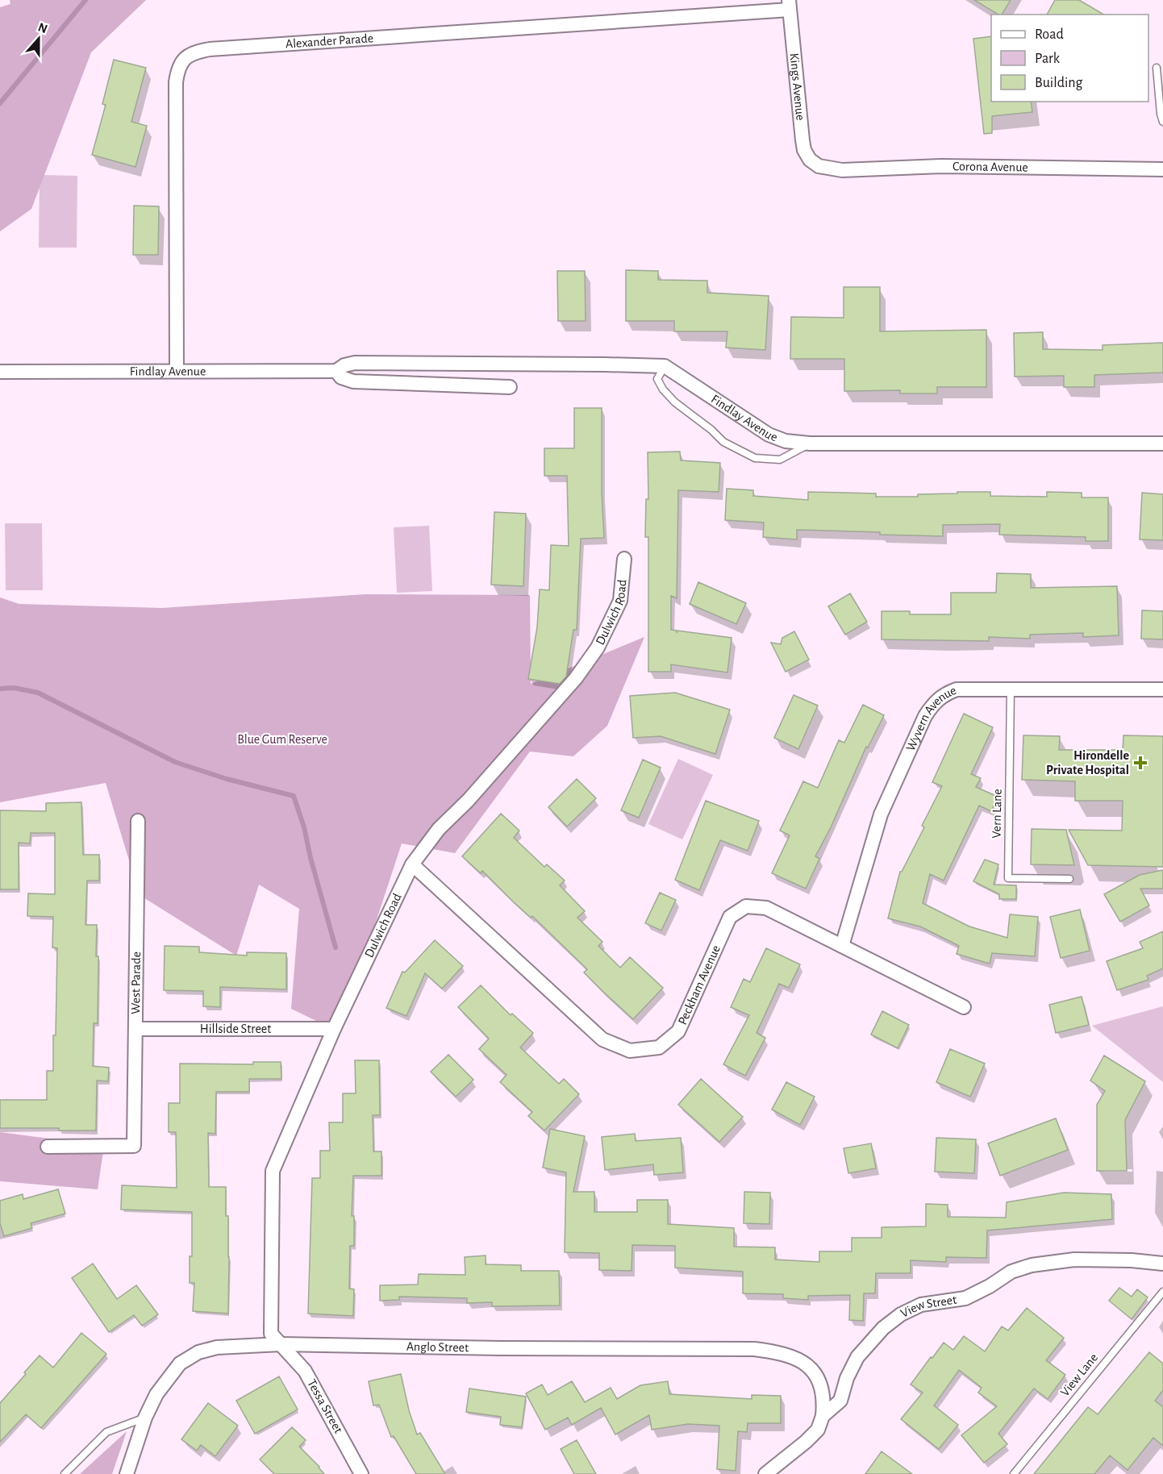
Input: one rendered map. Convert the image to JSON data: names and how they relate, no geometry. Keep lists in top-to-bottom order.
{
  "streets": {
    "street": [
      "Alexander Parade",
      "Kings Avenue",
      "Corona Avenue",
      "Findlay Avenue",
      "Dulwich Road",
      "Wyvern Avenue",
      "West Parade",
      "Peckham Avenue",
      "Hillside Street",
      "View Street",
      "Anglo Street",
      "Tessa Street"
    ],
    "lane": ["Vern Lane", "View Lane"]
  },
  "crossings": [
    ["Alexander Parade", "Kings Avenue"],
    ["Alexander Parade", "Findlay Avenue"],
    ["Kings Avenue", "Corona Avenue"],
    ["Dulwich Road", "Peckham Avenue"],
    ["Dulwich Road", "Hillside Street"],
    ["Dulwich Road", "Anglo Street"],
    ["Dulwich Road", "Tessa Street"],
    ["Wyvern Avenue", "Vern Lane"],
    ["Wyvern Avenue", "Peckham Avenue"],
    ["West Parade", "Hillside Street"],
    ["View Street", "Anglo Street"],
    ["Anglo Street", "Tessa Street"]
  ],
  "parks": ["Blue Gum Reserve"],
  "places": {
    "health": ["Hirondelle Private Hospital"]
  },
  "legend": ["Road", "Park", "Building"],
  "north": "top"
}
